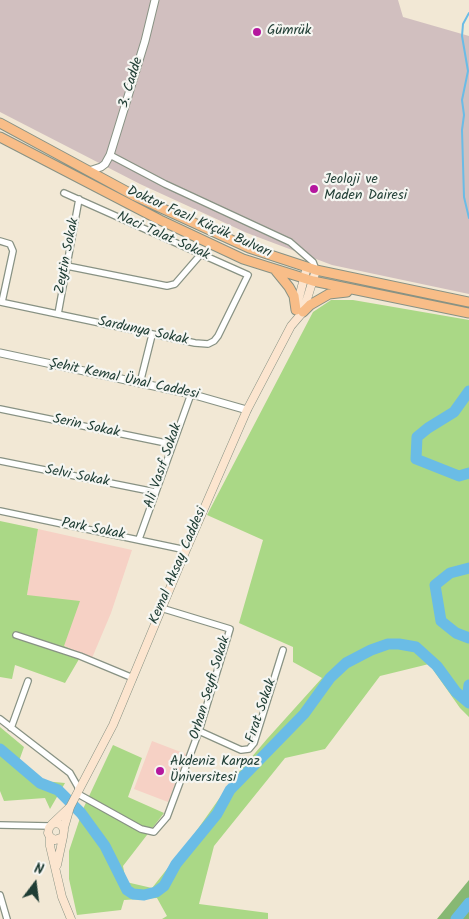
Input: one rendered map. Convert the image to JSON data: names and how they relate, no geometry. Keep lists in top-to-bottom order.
{
  "streets": {
    "highway": ["Doktor Fazıl Küçük Bulvarı"],
    "main road": ["Kemal Aksay Caddesi"],
    "street": [
      "3. Cadde",
      "Naci Talat Sokak",
      "Zeytin Sokak",
      "Sardunya Sokak",
      "Şehit Kemal Ünal Caddesi",
      "Serin Sokak",
      "Ali Vasıf Sokak",
      "Selvi Sokak",
      "Park Sokak",
      "Orhan Seyfi Sokak",
      "Fırat Sokak"
    ]
  },
  "crossings": [
    ["Doktor Fazıl Küçük Bulvarı", "Kemal Aksay Caddesi"],
    ["Naci Talat Sokak", "Zeytin Sokak"],
    ["Naci Talat Sokak", "Sardunya Sokak"],
    ["Zeytin Sokak", "Sardunya Sokak"],
    ["Şehit Kemal Ünal Caddesi", "Ali Vasıf Sokak"],
    ["Şehit Kemal Ünal Caddesi", "Kemal Aksay Caddesi"],
    ["Serin Sokak", "Ali Vasıf Sokak"],
    ["Ali Vasıf Sokak", "Selvi Sokak"],
    ["Ali Vasıf Sokak", "Park Sokak"],
    ["Park Sokak", "Kemal Aksay Caddesi"],
    ["Kemal Aksay Caddesi", "Orhan Seyfi Sokak"],
    ["Orhan Seyfi Sokak", "Fırat Sokak"]
  ],
  "places": ["Gümrük", "Jeoloji ve Maden Dairesi", "Akdeniz Karpaz Üniversitesi"],
  "north": "top"
}
